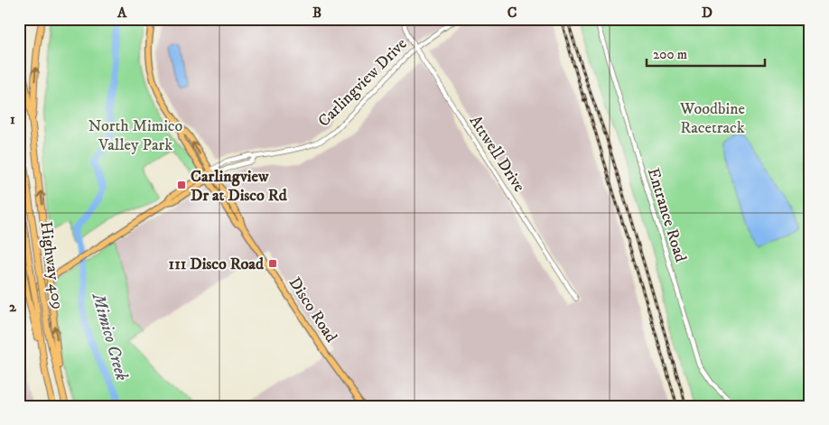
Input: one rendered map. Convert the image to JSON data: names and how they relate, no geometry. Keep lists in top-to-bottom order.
{
  "streets": {
    "highway": ["Highway 409"],
    "main road": ["Carlingview Drive", "Disco Road"],
    "street": ["Attwell Drive", "Entrance Road"]
  },
  "crossings": [
    ["Carlingview Drive", "Attwell Drive"],
    ["Carlingview Drive", "Disco Road"]
  ],
  "water": ["Mimico Creek"],
  "parks": ["Woodbine Racetrack", "North Mimico Valley Park"],
  "places": {
    "transit": ["Carlingview Dr at Disco Rd", "111 Disco Road"]
  },
  "scale_bar": "200 m",
  "grid": {
    "columns": [
      "A",
      "B",
      "C",
      "D"
    ],
    "rows": ["1", "2"]
  }
}
